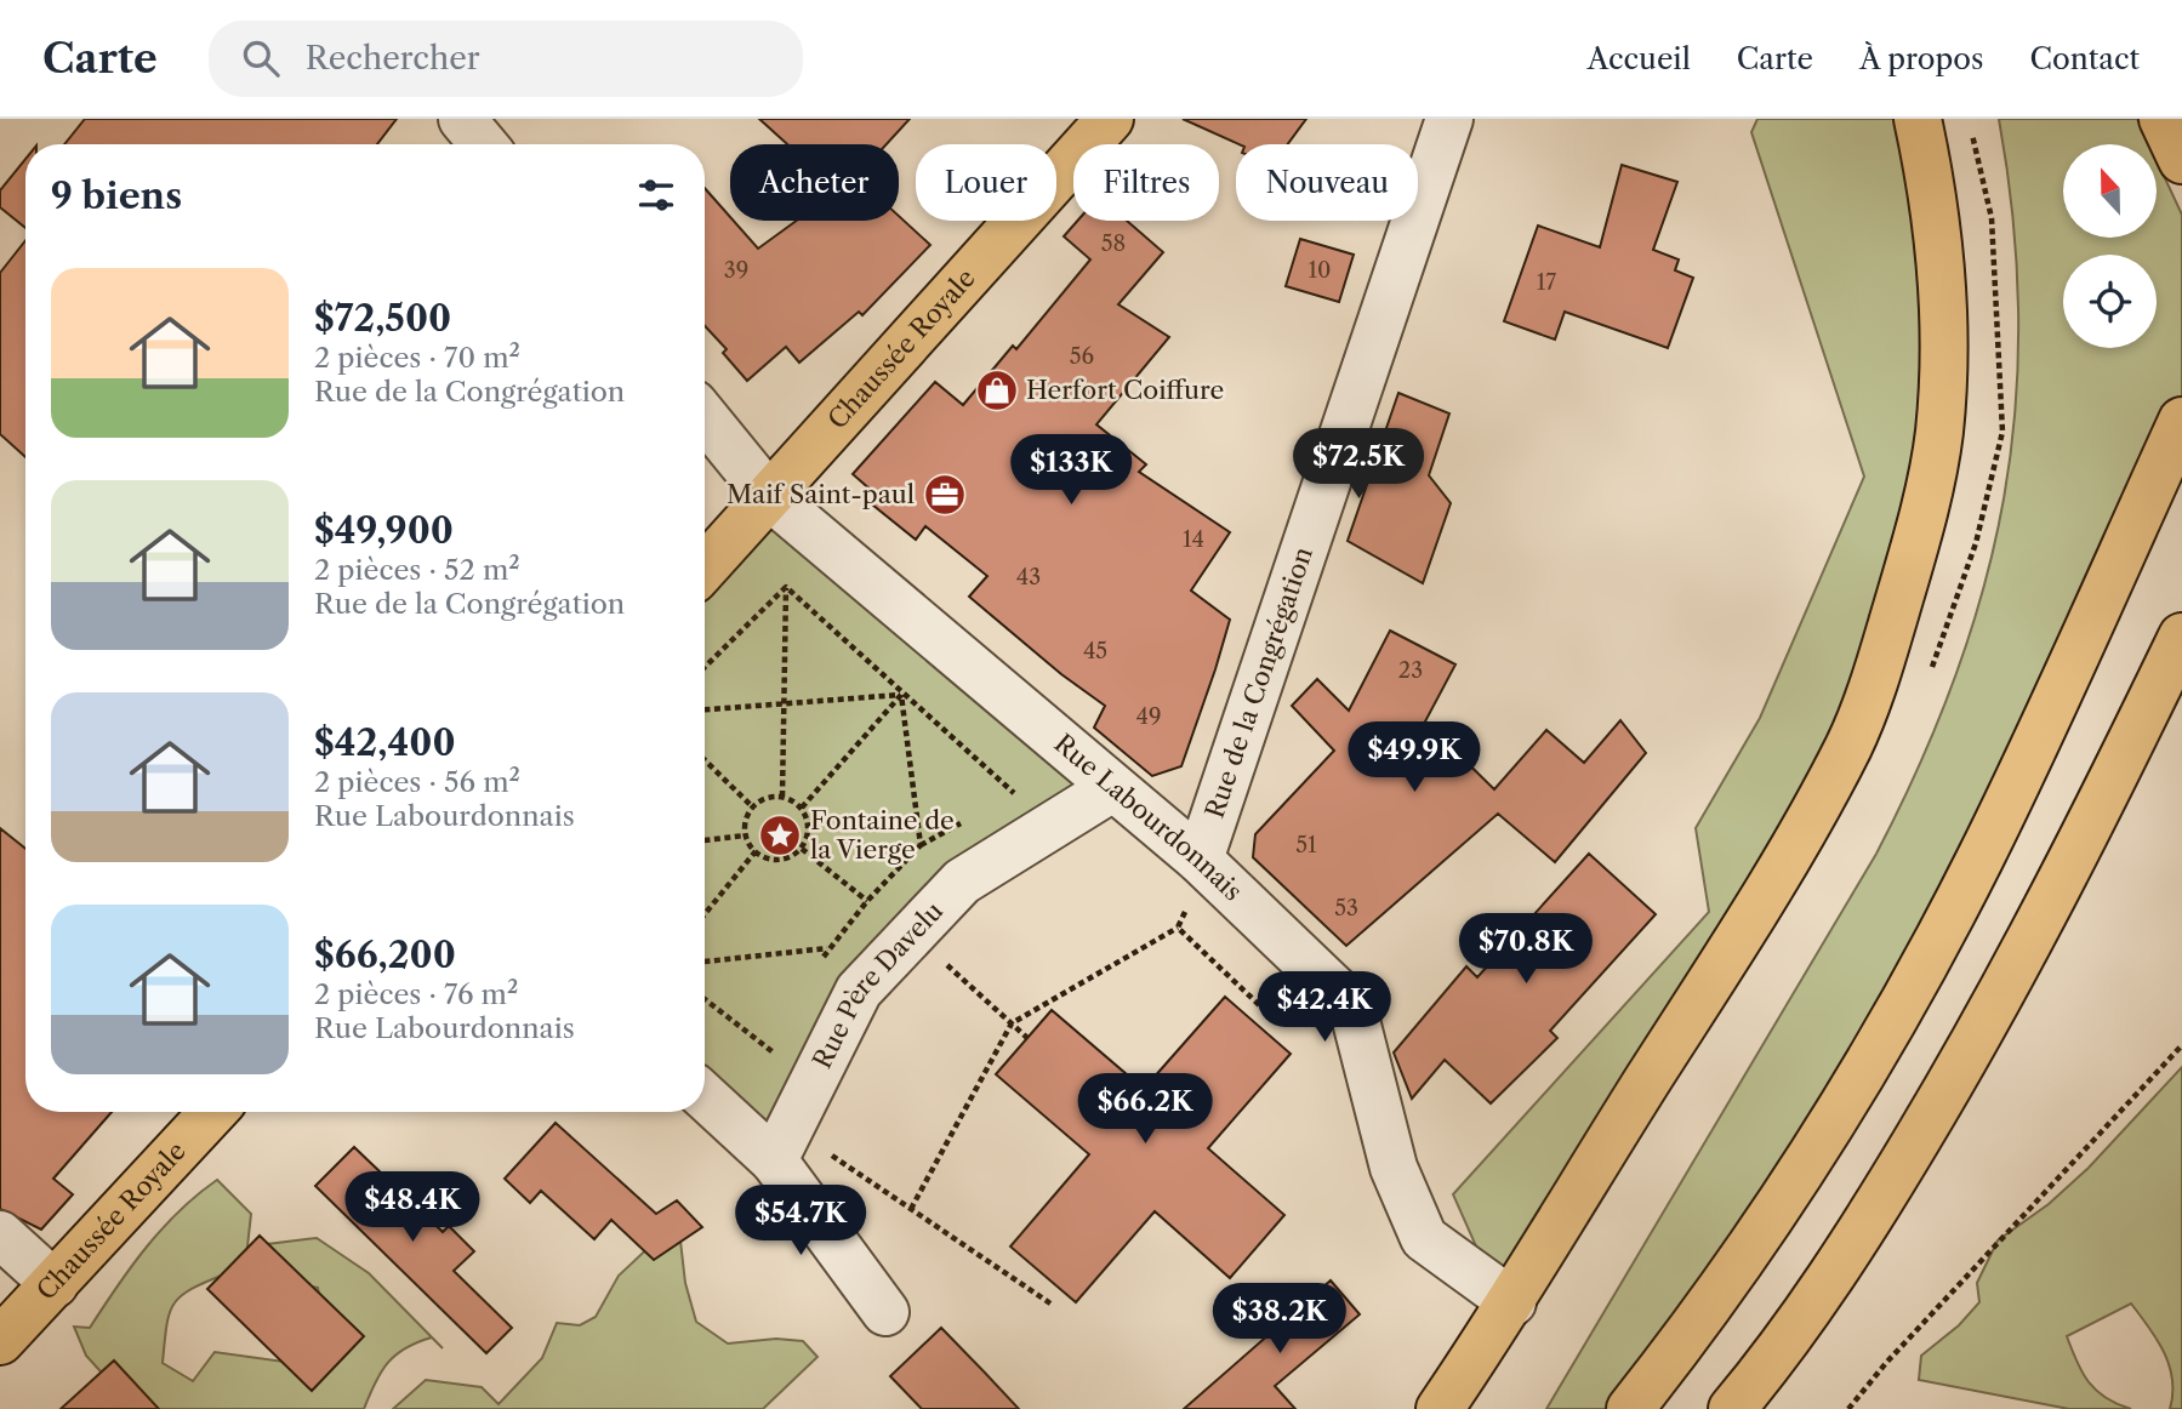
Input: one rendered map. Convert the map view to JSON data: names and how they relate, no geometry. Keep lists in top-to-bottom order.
{
  "streets": {
    "main road": ["Chaussée Royale"],
    "street": ["Rue de la Congrégation", "Rue Labourdonnais", "Rue Père Davelu"]
  },
  "crossings": [
    ["Chaussée Royale", "Rue Labourdonnais"],
    ["Rue de la Congrégation", "Rue Labourdonnais"],
    ["Rue Labourdonnais", "Rue Père Davelu"]
  ],
  "places": {
    "shop": ["Herfort Coiffure"],
    "office": ["Maif Saint-paul"],
    "place": ["Fontaine de la Vierge"]
  },
  "house_numbers": [
    "58",
    "39",
    "10",
    "17",
    "56",
    "14",
    "43",
    "45",
    "23",
    "49",
    "51",
    "53"
  ],
  "north": "top",
  "page": {
    "header": "Carte",
    "search": "Rechercher",
    "nav": [
      "Accueil",
      "Carte",
      "À propos",
      "Contact"
    ],
    "chip": [
      "Acheter",
      "Louer",
      "Filtres",
      "Nouveau"
    ],
    "heading": "9 biens",
    "list": [
      {
        "name": "$72,500",
        "note": "2 pièces · 70 m² · Rue de la Congrégation"
      },
      {
        "name": "$49,900",
        "note": "2 pièces · 52 m² · Rue de la Congrégation"
      },
      {
        "name": "$42,400",
        "note": "2 pièces · 56 m² · Rue Labourdonnais"
      },
      {
        "name": "$66,200",
        "note": "2 pièces · 76 m² · Rue Labourdonnais"
      }
    ],
    "price": [
      "$72.5K",
      "$133K",
      "$49.9K",
      "$70.8K",
      "$42.4K",
      "$66.2K",
      "$48.4K",
      "$54.7K",
      "$38.2K"
    ]
  }
}
